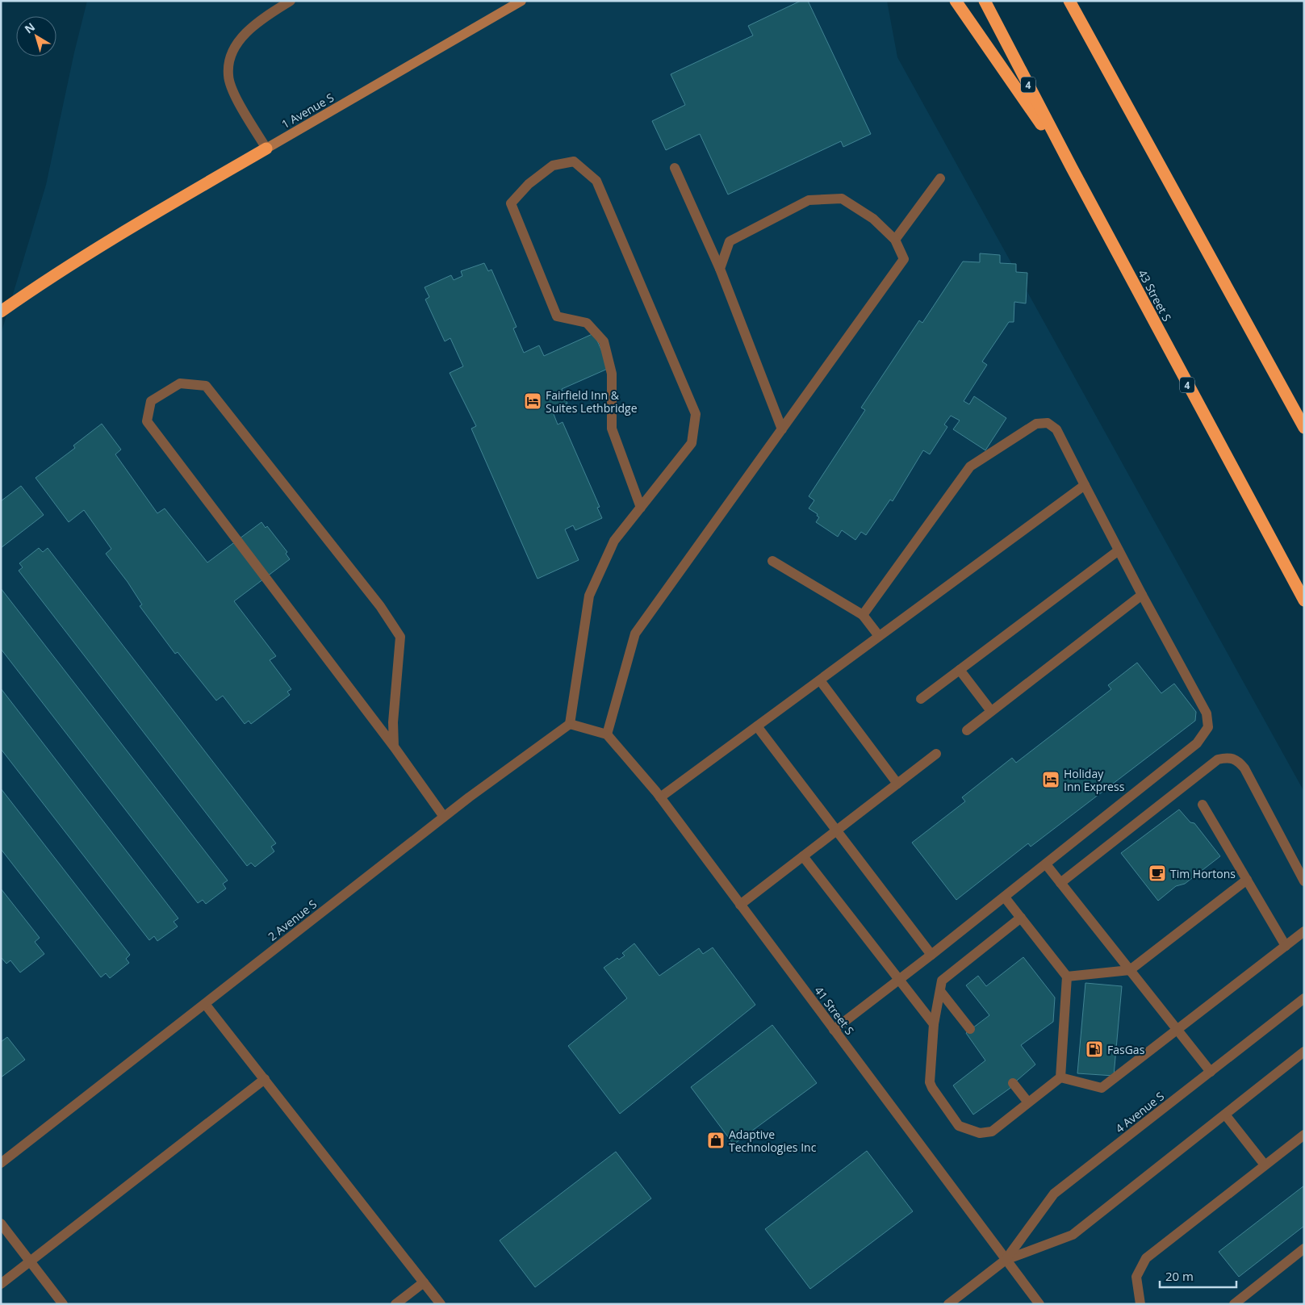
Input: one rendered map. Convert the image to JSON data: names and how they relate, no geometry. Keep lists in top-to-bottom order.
{
  "streets": {
    "highway": ["4", "43 Street S"],
    "main road": ["1 Avenue S"],
    "street": ["2 Avenue S", "41 Street S", "4 Avenue S"]
  },
  "crossings": [
    ["41 Street S", "4 Avenue S"]
  ],
  "places": {
    "hotel": ["Fairfield Inn & Suites Lethbridge", "Holiday Inn Express"],
    "cafe": ["Tim Hortons"],
    "fuel station": ["FasGas"],
    "shop": ["Adaptive Technologies Inc"]
  },
  "scale_bar": "20 m",
  "north": "top left"
}
